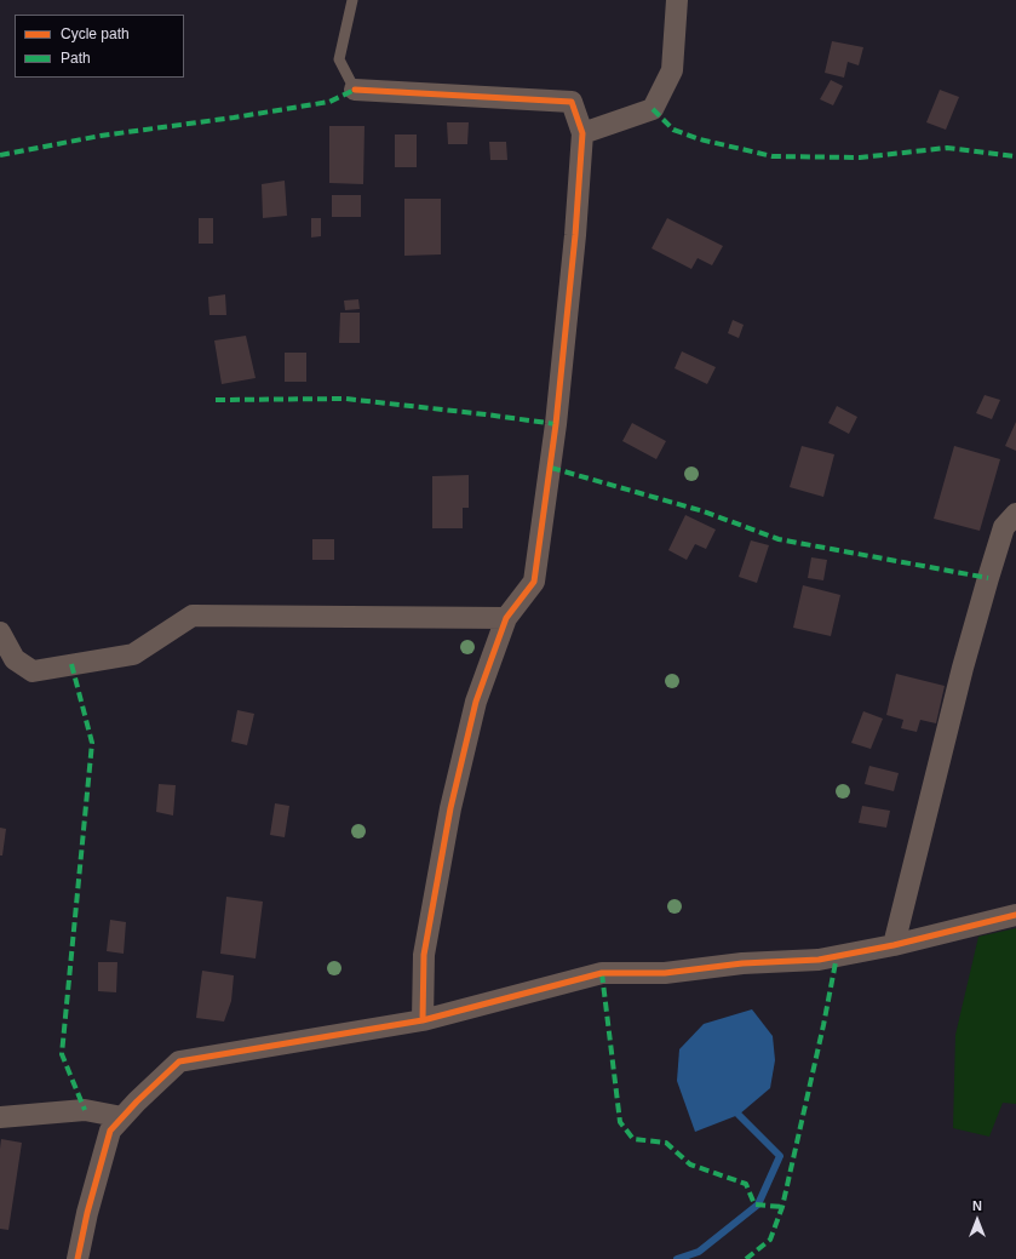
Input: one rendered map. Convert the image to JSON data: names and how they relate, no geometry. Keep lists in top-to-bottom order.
{
  "legend": ["Cycle path", "Path"],
  "north": "top"
}
